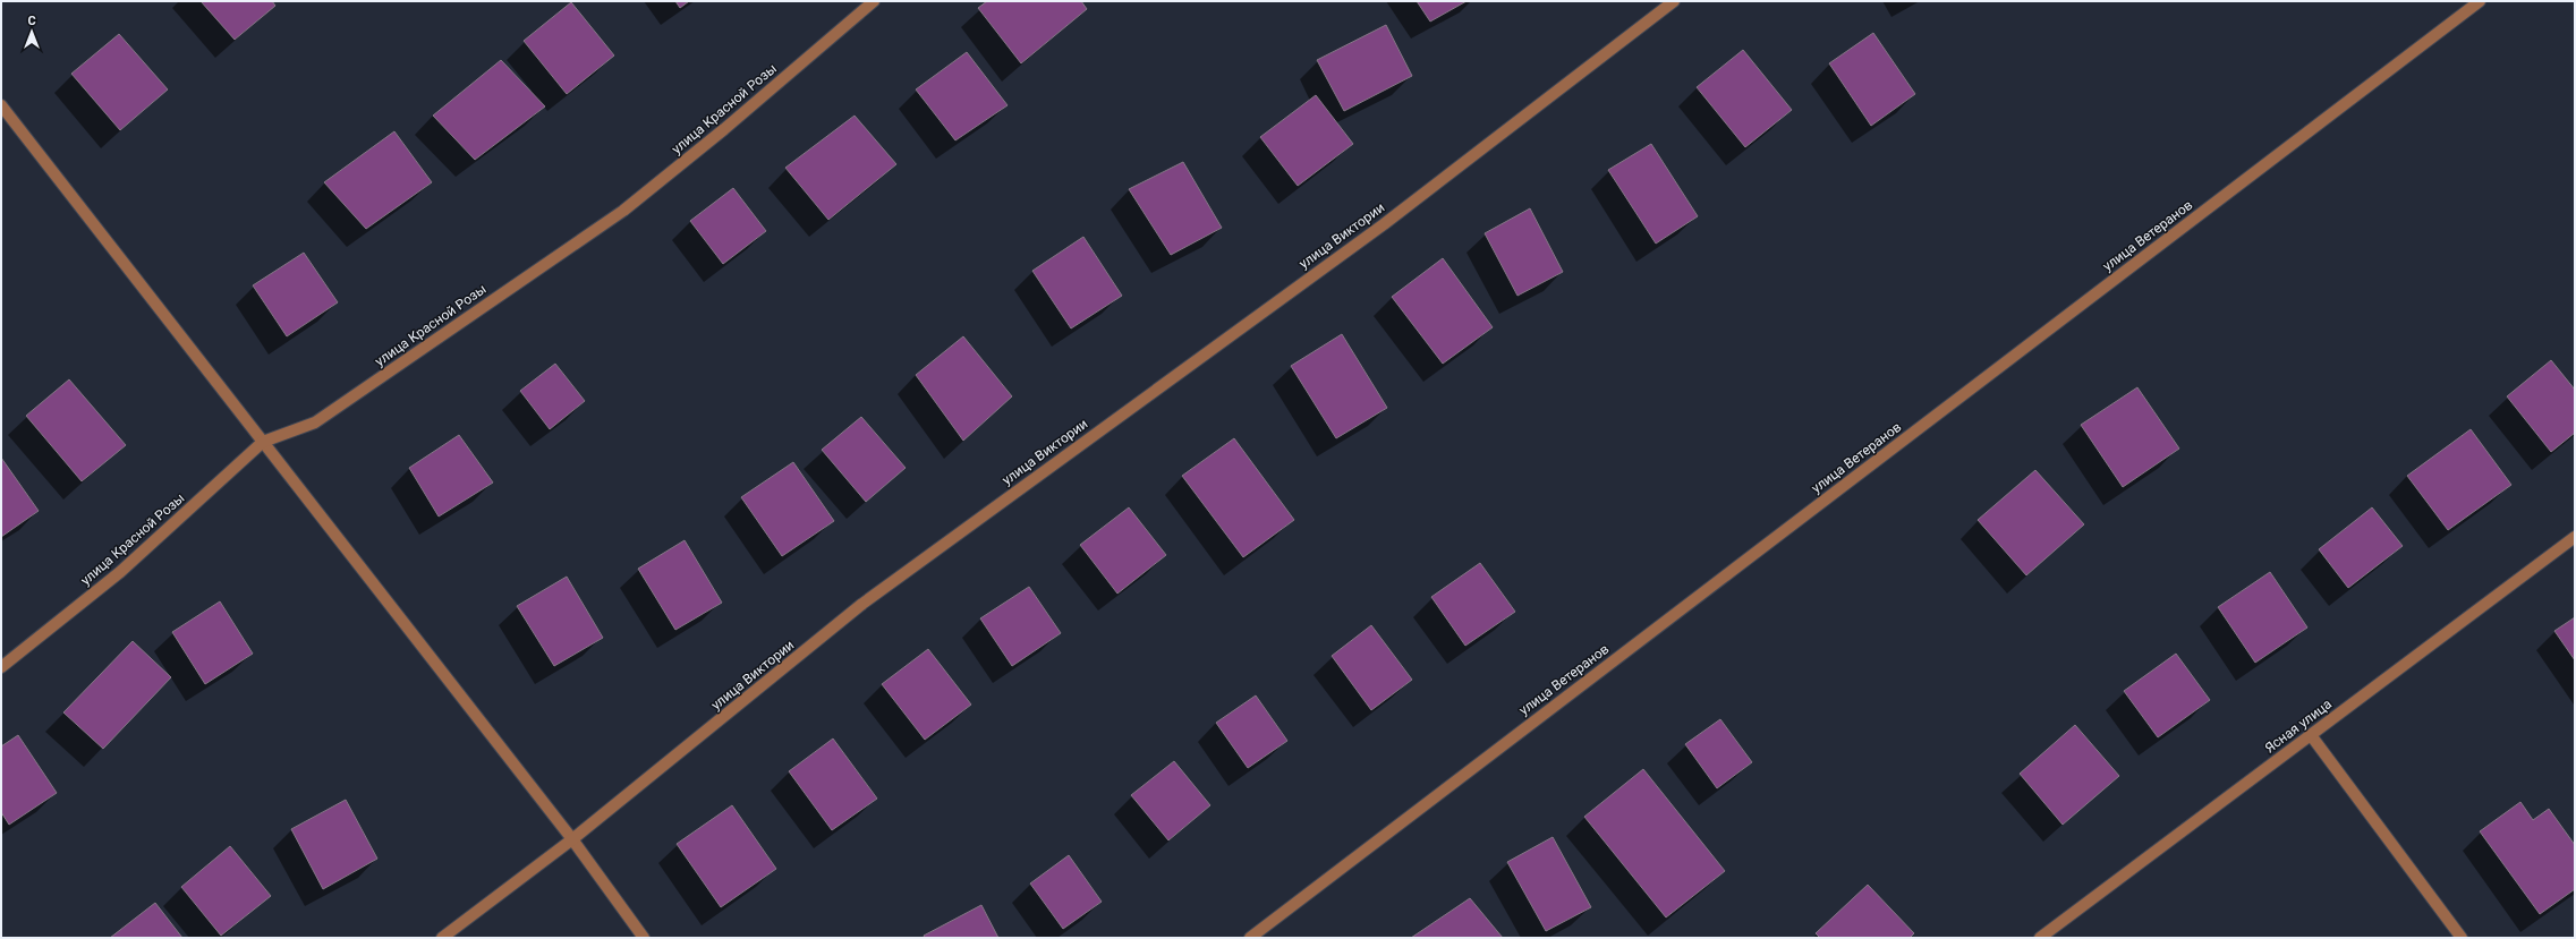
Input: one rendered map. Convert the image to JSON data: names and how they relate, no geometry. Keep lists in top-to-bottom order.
{
  "streets": {
    "street": [
      "улица Красной Розы",
      "улица Виктории",
      "улица Ветеранов",
      "Ясная улица"
    ]
  },
  "north": "top"
}
